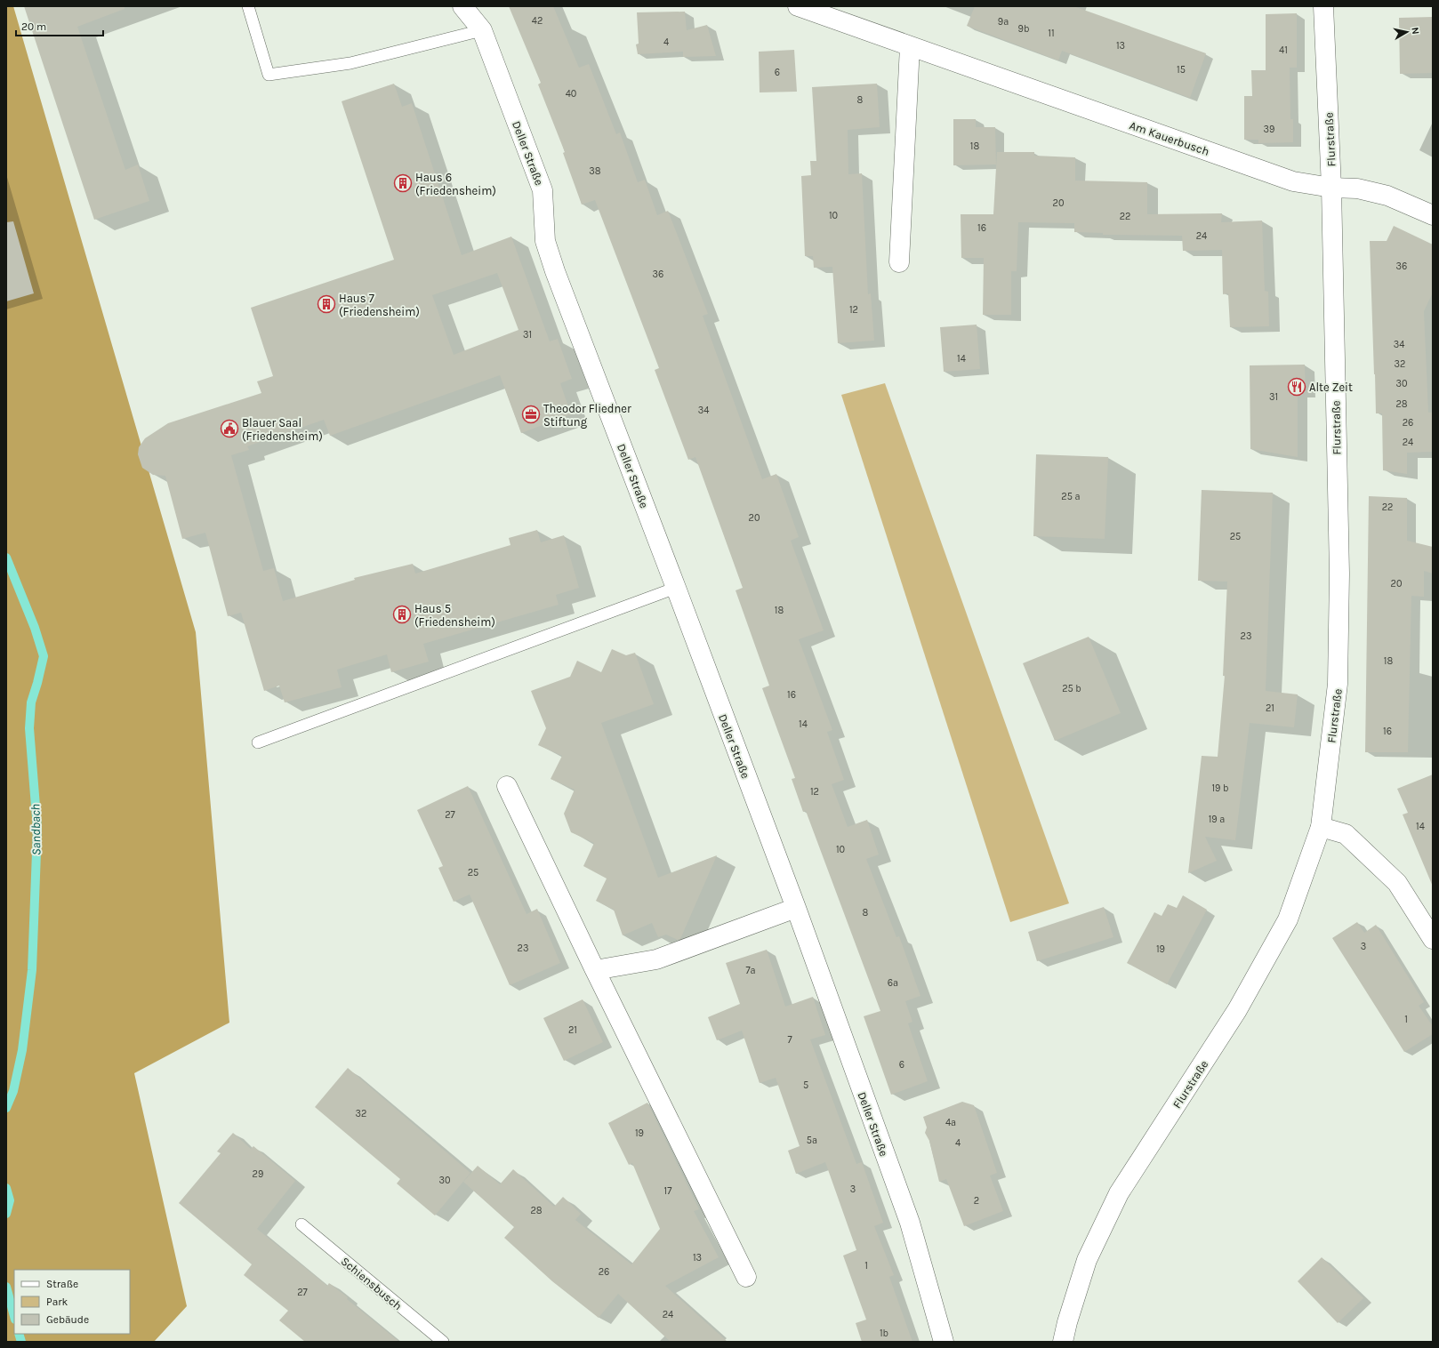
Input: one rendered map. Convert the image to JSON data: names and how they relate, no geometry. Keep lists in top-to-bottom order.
{
  "streets": {
    "street": ["Am Kauerbusch", "Flurstraße", "Deller Straße"],
    "lane": ["Schiensbusch"]
  },
  "crossings": [
    ["Am Kauerbusch", "Flurstraße"]
  ],
  "water": ["Sandbach"],
  "places": {
    "building": ["Haus 6 (Friedensheim)", "Haus 7 (Friedensheim)", "Haus 5 (Friedensheim)"],
    "restaurant": ["Alte Zeit"],
    "office": ["Theodor Fliedner Stiftung"],
    "public building": ["Blauer Saal (Friedensheim)"]
  },
  "house_numbers": [
    "42",
    "9a",
    "9b",
    "11",
    "4",
    "13",
    "41",
    "15",
    "6",
    "40",
    "8",
    "39",
    "18",
    "38",
    "20",
    "10",
    "22",
    "16",
    "24",
    "36",
    "36",
    "12",
    "31",
    "34",
    "14",
    "32",
    "30",
    "31",
    "28",
    "34",
    "26",
    "24",
    "25 a",
    "22",
    "20",
    "25",
    "20",
    "18",
    "23",
    "18",
    "25 b",
    "16",
    "21",
    "14",
    "16",
    "19 b",
    "12",
    "27",
    "19 a",
    "14",
    "10",
    "25",
    "8",
    "3",
    "23",
    "19",
    "7a",
    "6a",
    "1",
    "21",
    "7",
    "6",
    "5",
    "32",
    "4a",
    "19",
    "5a",
    "4",
    "29",
    "30",
    "3",
    "17",
    "2",
    "28",
    "13",
    "1",
    "26",
    "27",
    "24",
    "1b"
  ],
  "legend": ["Straße", "Park", "Gebäude"],
  "scale_bar": "20 m",
  "north": "right"
}
